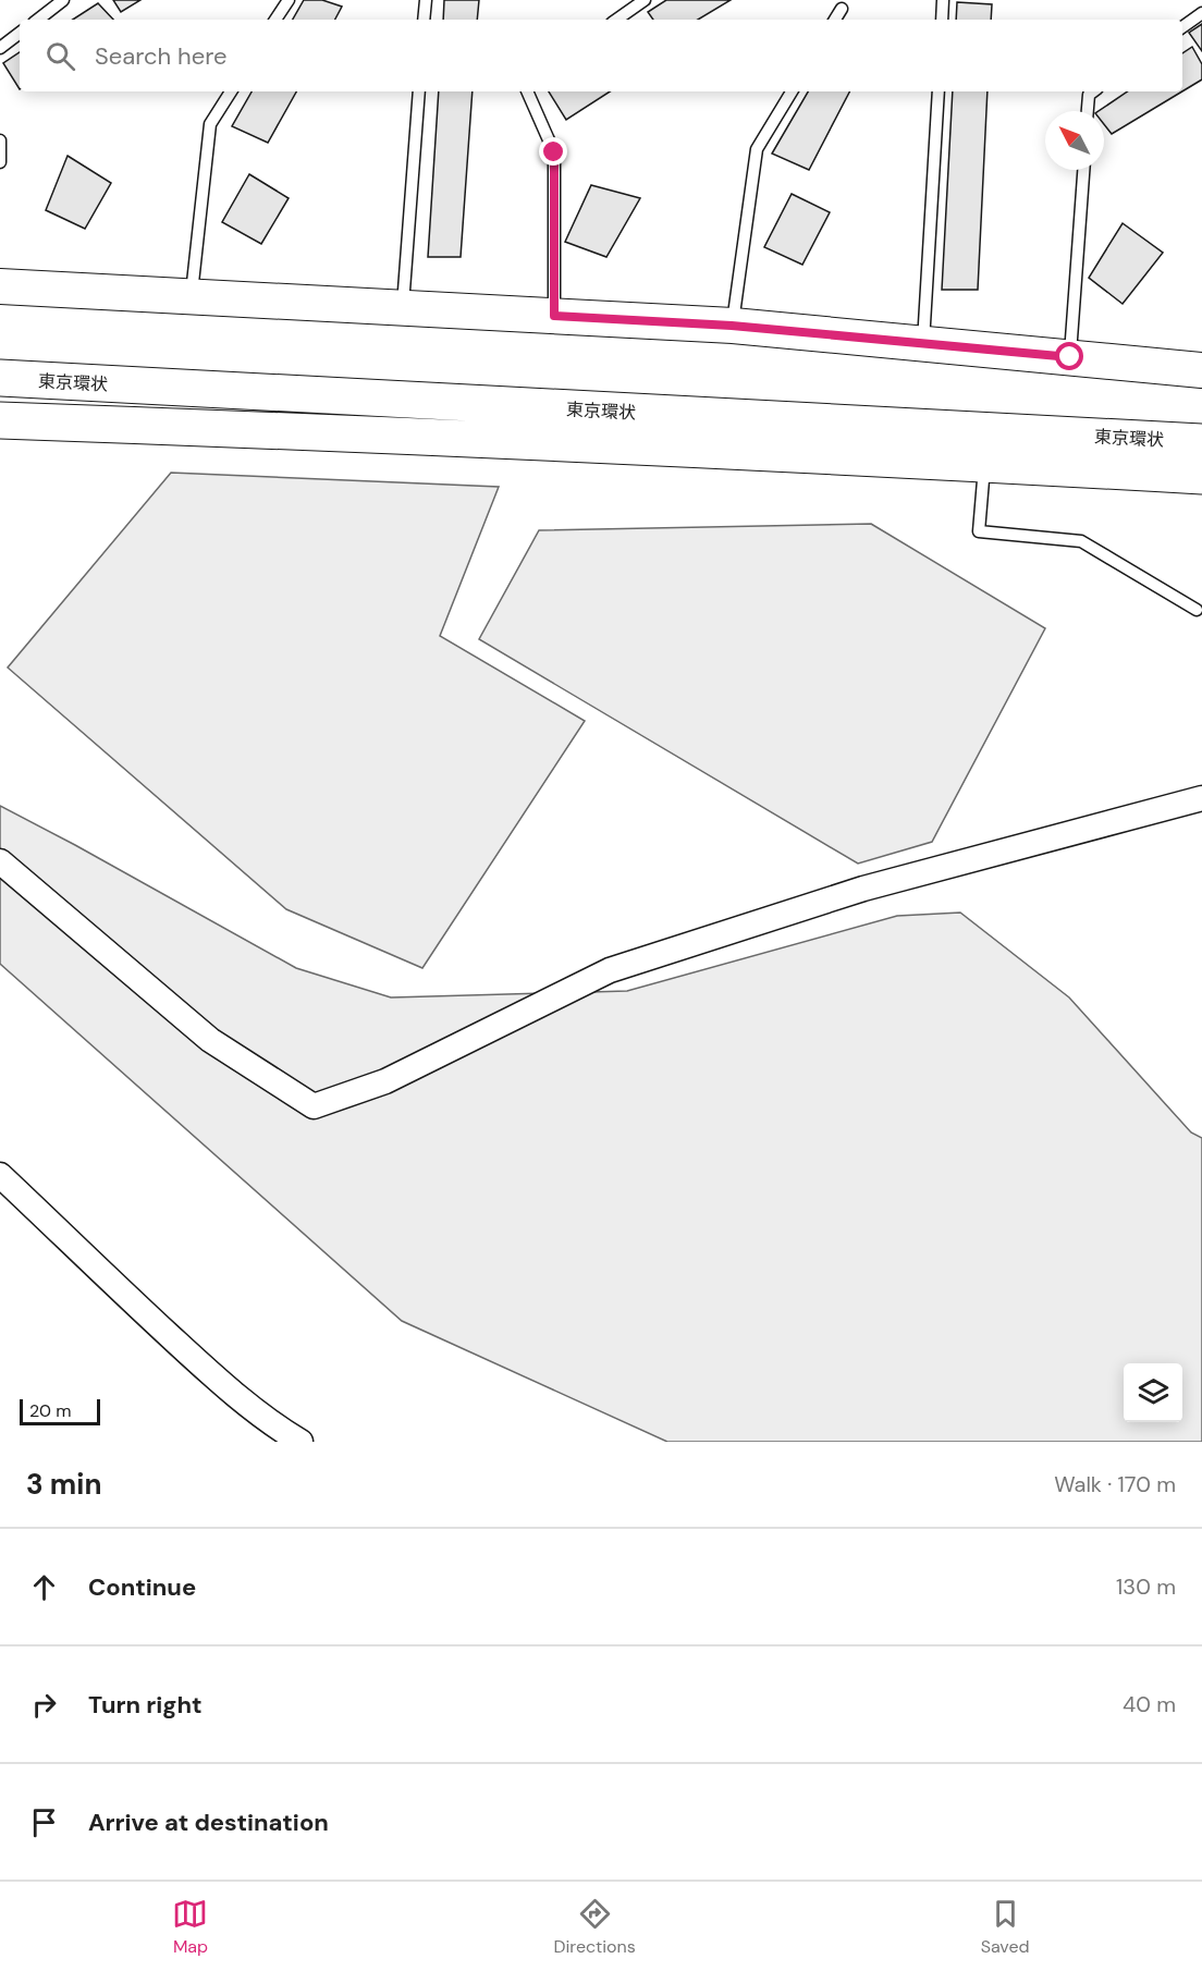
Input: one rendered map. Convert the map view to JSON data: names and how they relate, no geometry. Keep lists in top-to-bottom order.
{
  "streets": {
    "highway": ["東京環状"]
  },
  "scale_bar": "20 m",
  "north": "top left",
  "page": {
    "search": "Search here",
    "scale": "20 m",
    "heading": ["3 min", "Walk · 170 m"],
    "list": [
      ["Continue", "130 m"],
      ["Turn right", "40 m"],
      "Arrive at destination"
    ],
    "nav": ["Map", "Directions", "Saved"]
  }
}
